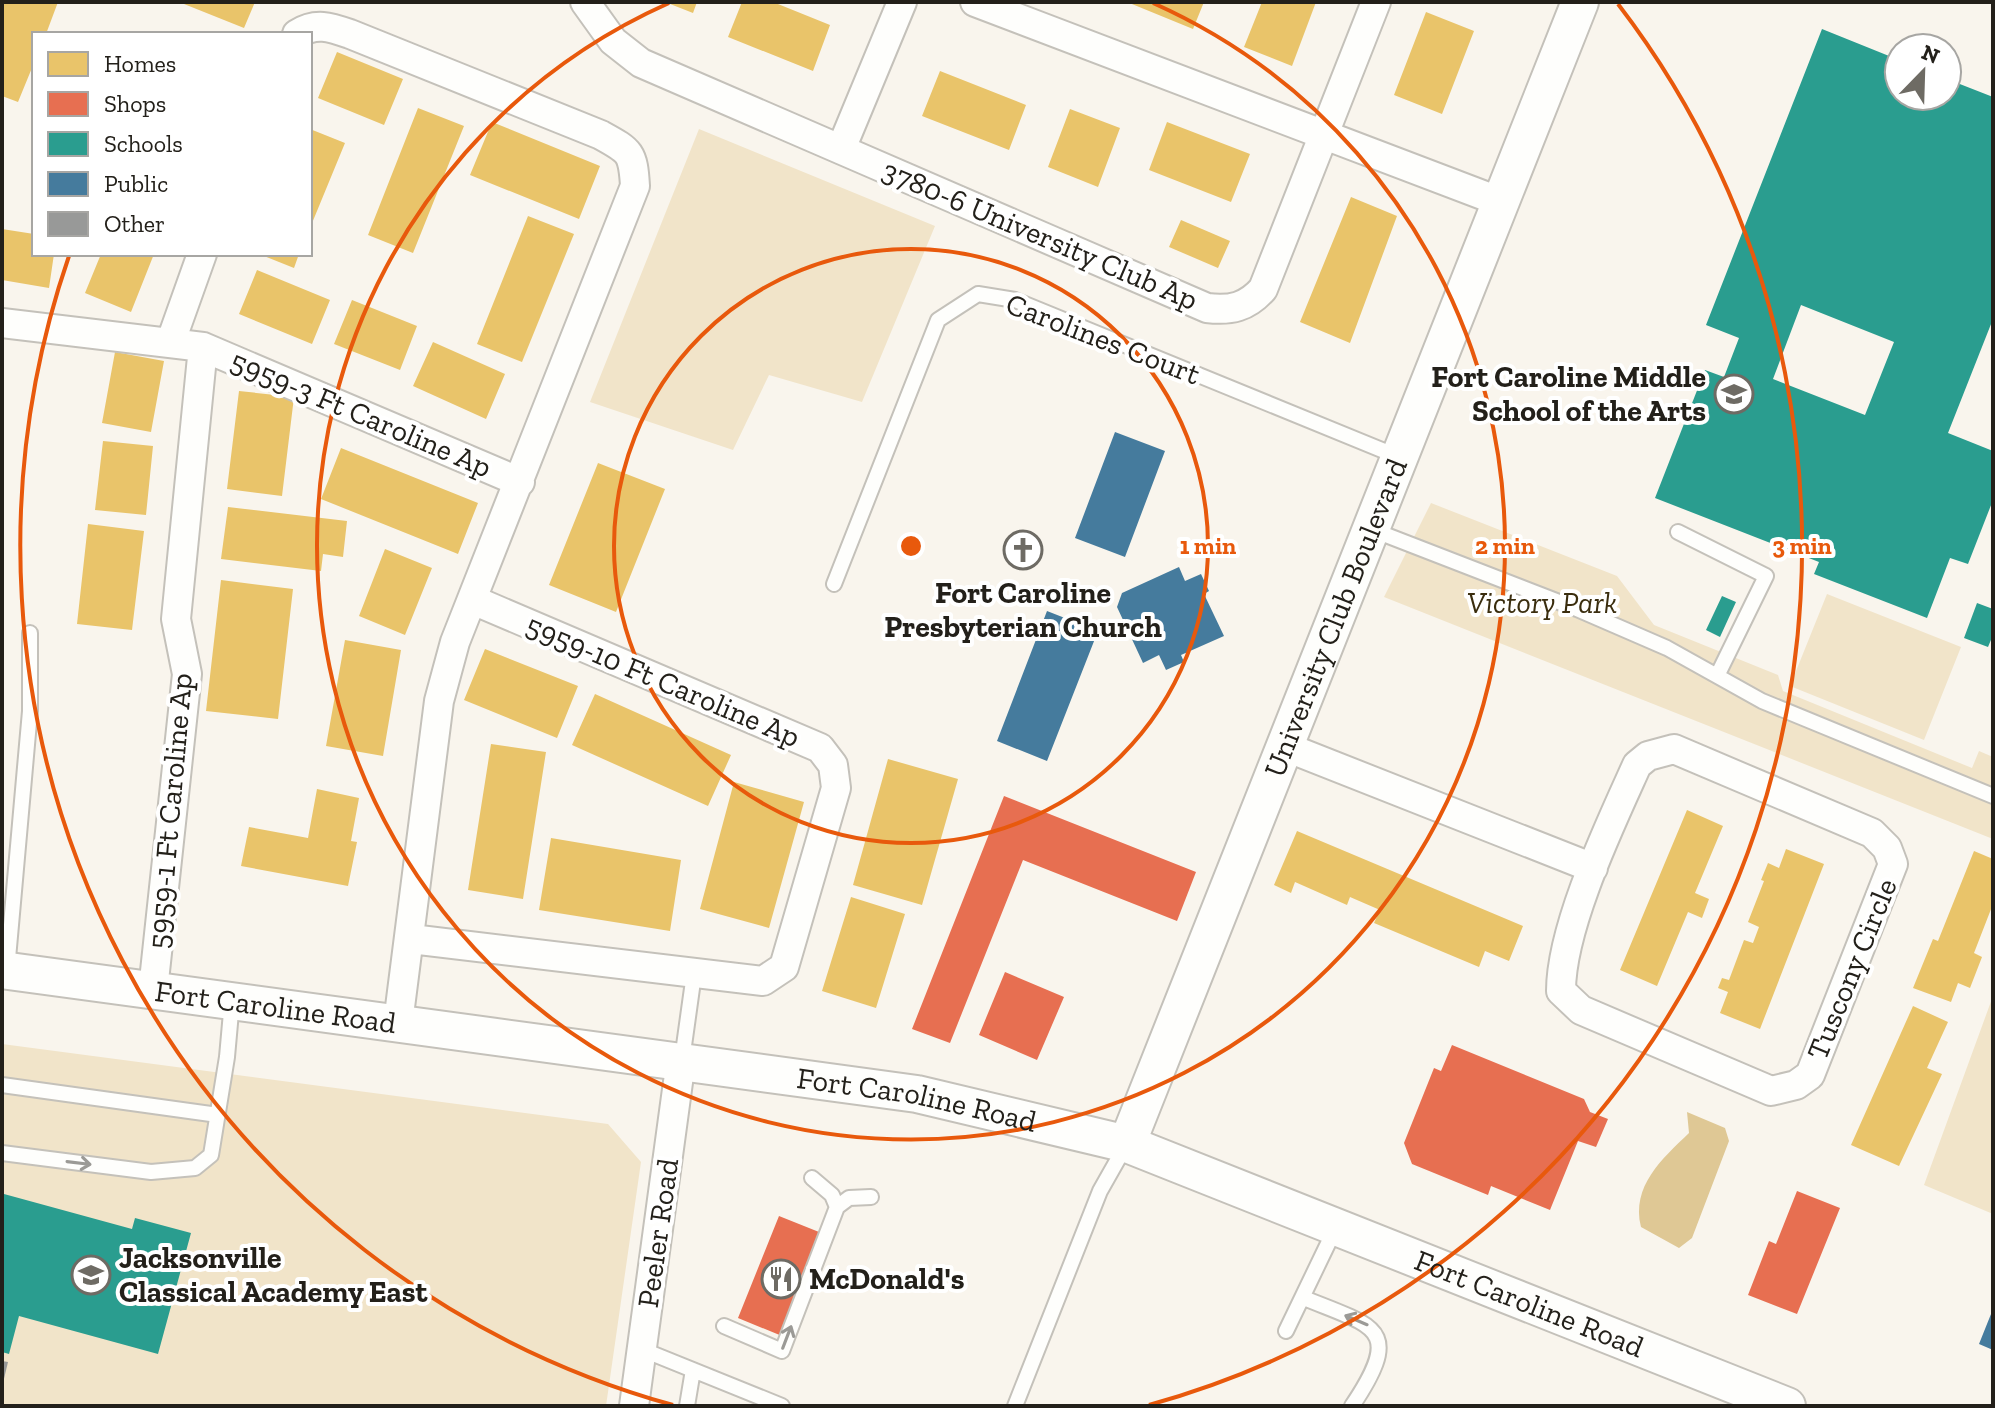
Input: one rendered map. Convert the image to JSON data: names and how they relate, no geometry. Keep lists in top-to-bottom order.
{
  "streets": {
    "street": [
      "3780-6 University Club Ap",
      "5959-3 Ft Caroline Ap",
      "University Club Boulevard",
      "5959-10 Ft Caroline Ap",
      "5959-1 Ft Caroline Ap",
      "Tuscony Circle",
      "Fort Caroline Road",
      "Peeler Road"
    ],
    "lane": ["Carolines Court"]
  },
  "crossings": [
    ["Carolines Court", "University Club Boulevard"],
    ["5959-3 Ft Caroline Ap", "5959-1 Ft Caroline Ap"],
    ["University Club Boulevard", "Fort Caroline Road"],
    ["5959-1 Ft Caroline Ap", "Fort Caroline Road"],
    ["Fort Caroline Road", "Peeler Road"]
  ],
  "parks": ["Victory Park"],
  "places": {
    "school or university": ["Fort Caroline Middle School of the Arts", "Jacksonville Classical Academy East"],
    "church": ["Fort Caroline Presbyterian Church"],
    "restaurant": ["McDonald's"]
  },
  "legend": [
    "Homes",
    "Shops",
    "Schools",
    "Public",
    "Other"
  ],
  "north": "top right",
  "rings": ["1 min", "2 min", "3 min"]
}
